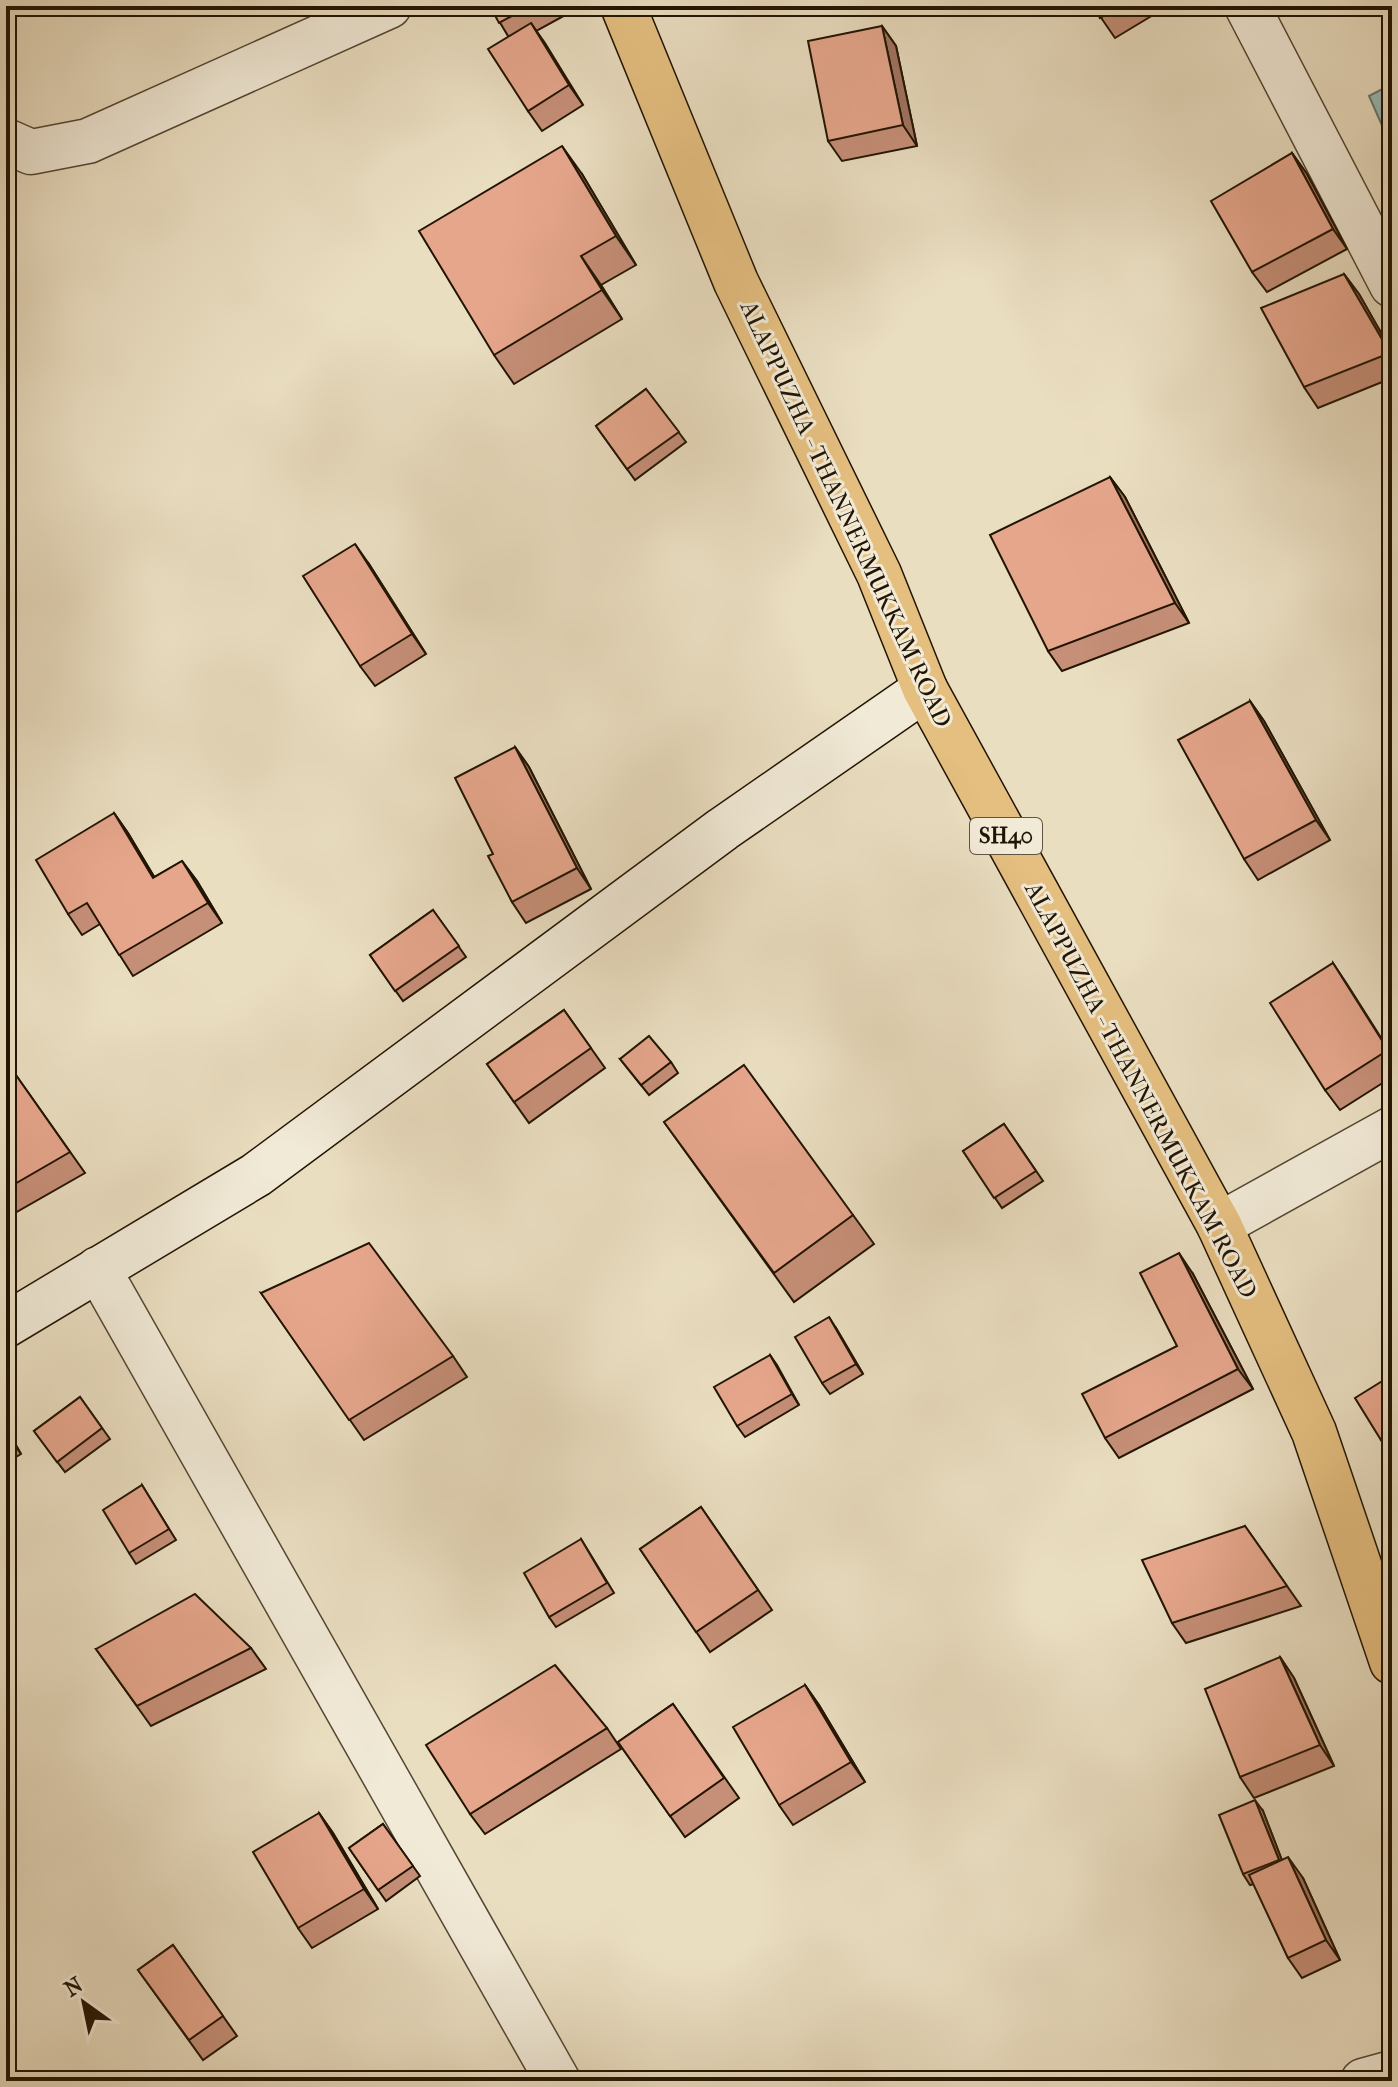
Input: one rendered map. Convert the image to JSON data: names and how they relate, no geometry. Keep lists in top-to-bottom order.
{
  "streets": {
    "main road": ["ALAPPUZHA - THANNERMUKKAM ROAD", "SH40"]
  },
  "north": "top left"
}
